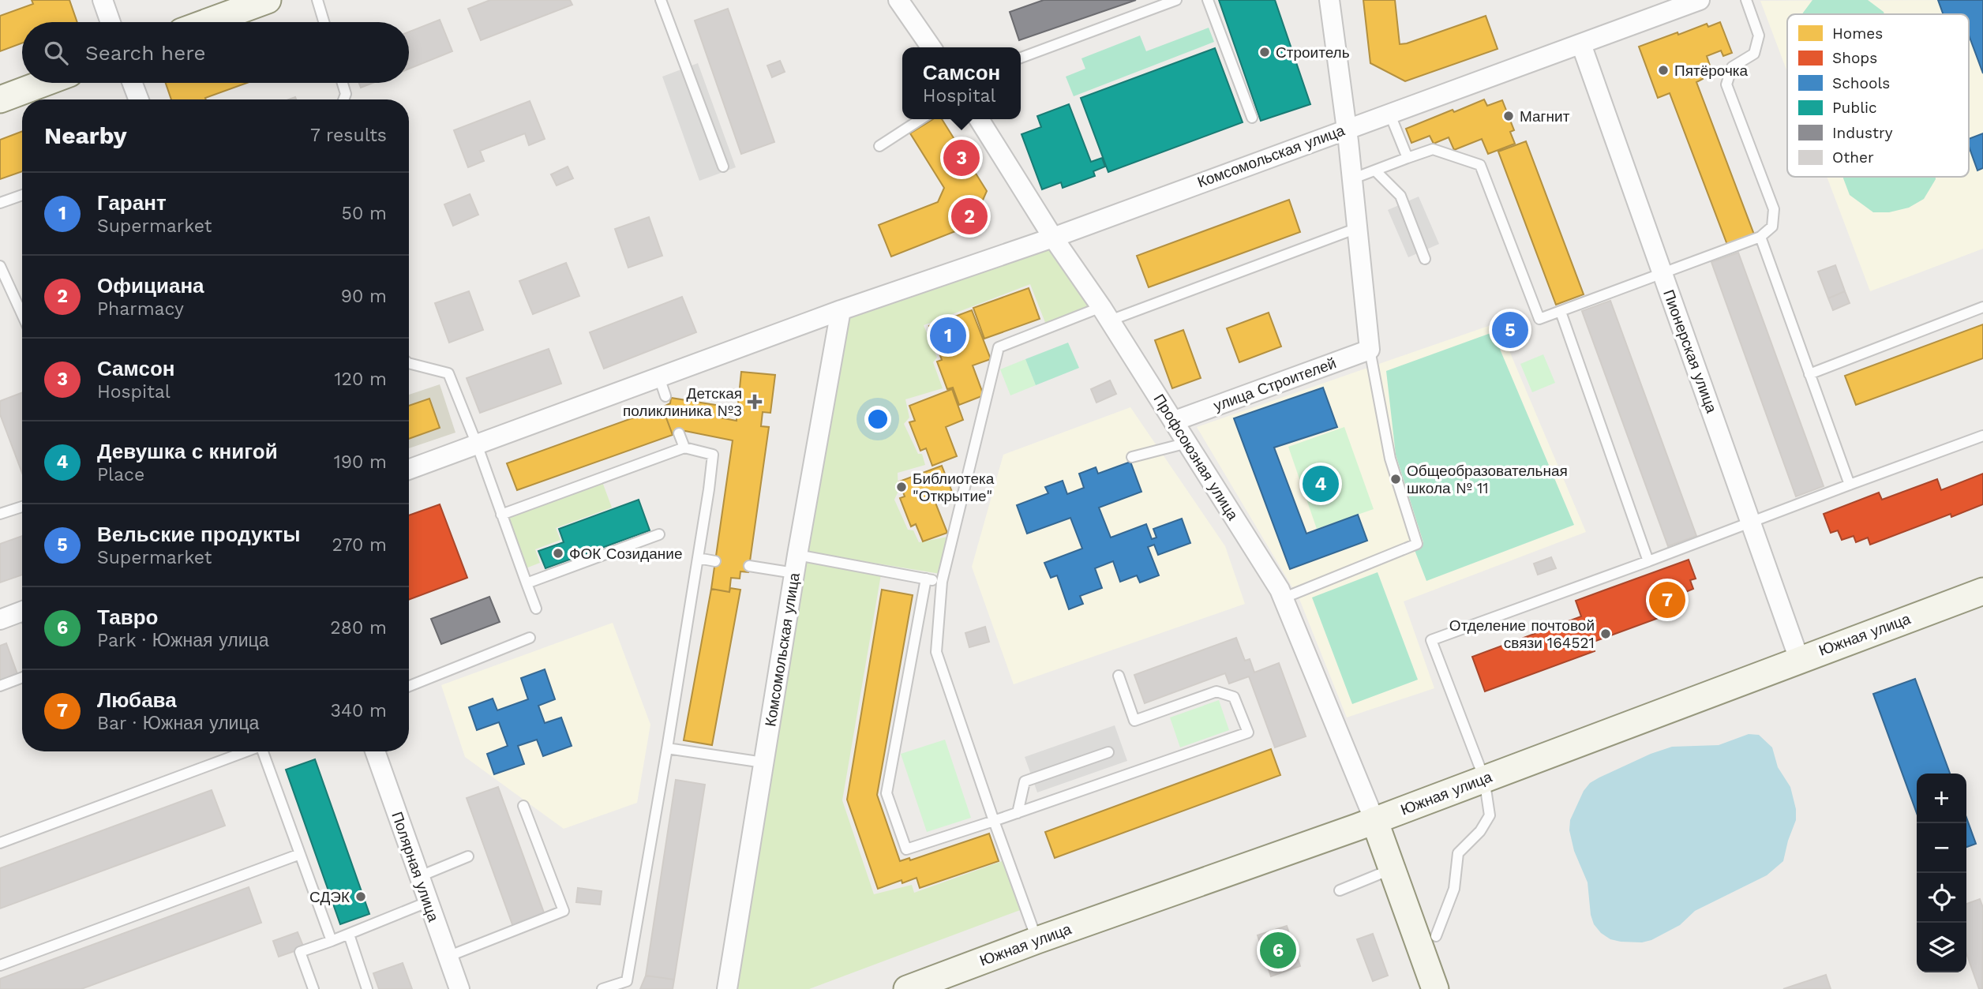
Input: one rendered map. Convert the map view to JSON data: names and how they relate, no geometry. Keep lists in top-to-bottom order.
{
  "streets": {
    "main road": ["Южная улица"],
    "street": [
      "Комсомольская улица",
      "Пионерская улица",
      "улица Строителей",
      "Профсоюзная улица",
      "Полярная улица"
    ]
  },
  "crossings": [
    ["Комсомольская улица", "Пионерская улица"],
    ["Комсомольская улица", "Профсоюзная улица"],
    ["Пионерская улица", "Южная улица"],
    ["Профсоюзная улица", "Южная улица"]
  ],
  "places": {
    "other": [
      "Строитель",
      "Пятёрочка",
      "Магнит",
      "Общеобразовательная школа № 11",
      "Библиотека \"Открытие\"",
      "ФОК Созидание",
      "Отделение почтовой связи 164521",
      "СДЭК"
    ],
    "health": ["Детская поликлиника №3"]
  },
  "legend": [
    "Homes",
    "Shops",
    "Schools",
    "Public",
    "Industry",
    "Other"
  ],
  "page": {
    "search": "Search here",
    "popup": ["Самсон", "Hospital"],
    "heading": ["Nearby", "7 results"],
    "pins": [
      "3",
      "2",
      "5",
      "1",
      "4",
      "7",
      "6"
    ],
    "list": [
      {
        "mark": "1",
        "name": "Гарант",
        "note": "Supermarket",
        "value": "50 m"
      },
      {
        "mark": "2",
        "name": "Официана",
        "note": "Pharmacy",
        "value": "90 m"
      },
      {
        "mark": "3",
        "name": "Самсон",
        "note": "Hospital",
        "value": "120 m"
      },
      {
        "mark": "4",
        "name": "Девушка с книгой",
        "note": "Place",
        "value": "190 m"
      },
      {
        "mark": "5",
        "name": "Вельские продукты",
        "note": "Supermarket",
        "value": "270 m"
      },
      {
        "mark": "6",
        "name": "Тавро",
        "note": "Park · Южная улица",
        "value": "280 m"
      },
      {
        "mark": "7",
        "name": "Любава",
        "note": "Bar · Южная улица",
        "value": "340 m"
      }
    ],
    "map_buttons": ["+", "−"]
  }
}
